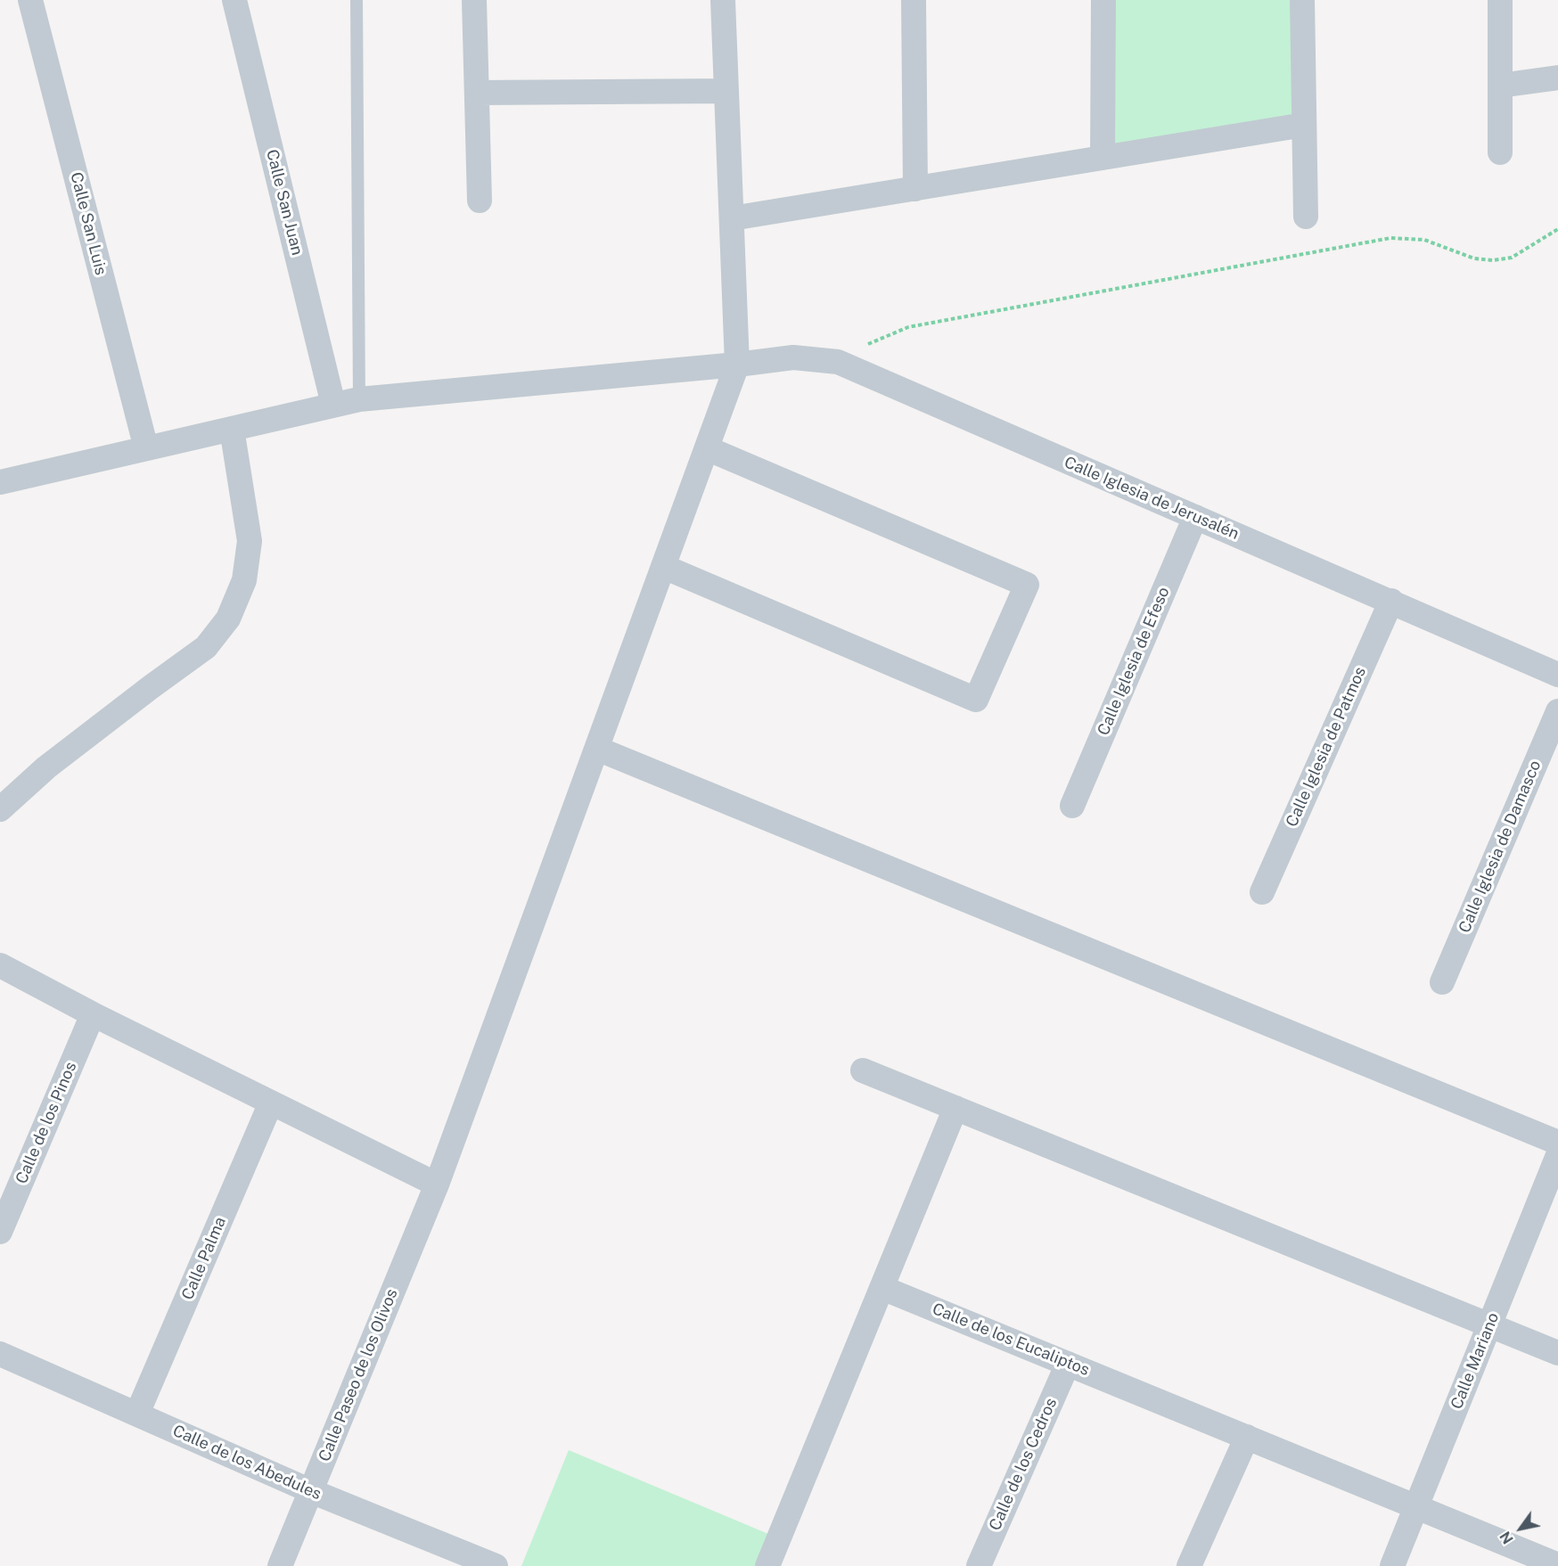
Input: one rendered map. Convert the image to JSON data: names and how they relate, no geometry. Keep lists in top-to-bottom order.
{
  "streets": {
    "street": [
      "Calle San Juan",
      "Calle San Luis",
      "Calle Iglesia de Jerusalén",
      "Calle Iglesia de Efeso",
      "Calle Iglesia de Patmos",
      "Calle Iglesia de Damasco",
      "Calle de los Pinos",
      "Calle Palma",
      "Calle de los Eucaliptos",
      "Calle Mariano",
      "Calle Paseo de los Olivos",
      "Calle de los Abedules",
      "Calle de los Cedros"
    ]
  },
  "crossings": [
    ["Calle San Juan", "Calle Iglesia de Jerusalén"],
    ["Calle San Luis", "Calle Iglesia de Jerusalén"],
    ["Calle Iglesia de Jerusalén", "Calle Iglesia de Efeso"],
    ["Calle Iglesia de Jerusalén", "Calle Iglesia de Patmos"],
    ["Calle Iglesia de Jerusalén", "Calle Paseo de los Olivos"],
    ["Calle Palma", "Calle de los Abedules"],
    ["Calle de los Eucaliptos", "Calle Mariano"],
    ["Calle de los Eucaliptos", "Calle de los Cedros"],
    ["Calle Paseo de los Olivos", "Calle de los Abedules"]
  ],
  "north": "bottom left"
}
